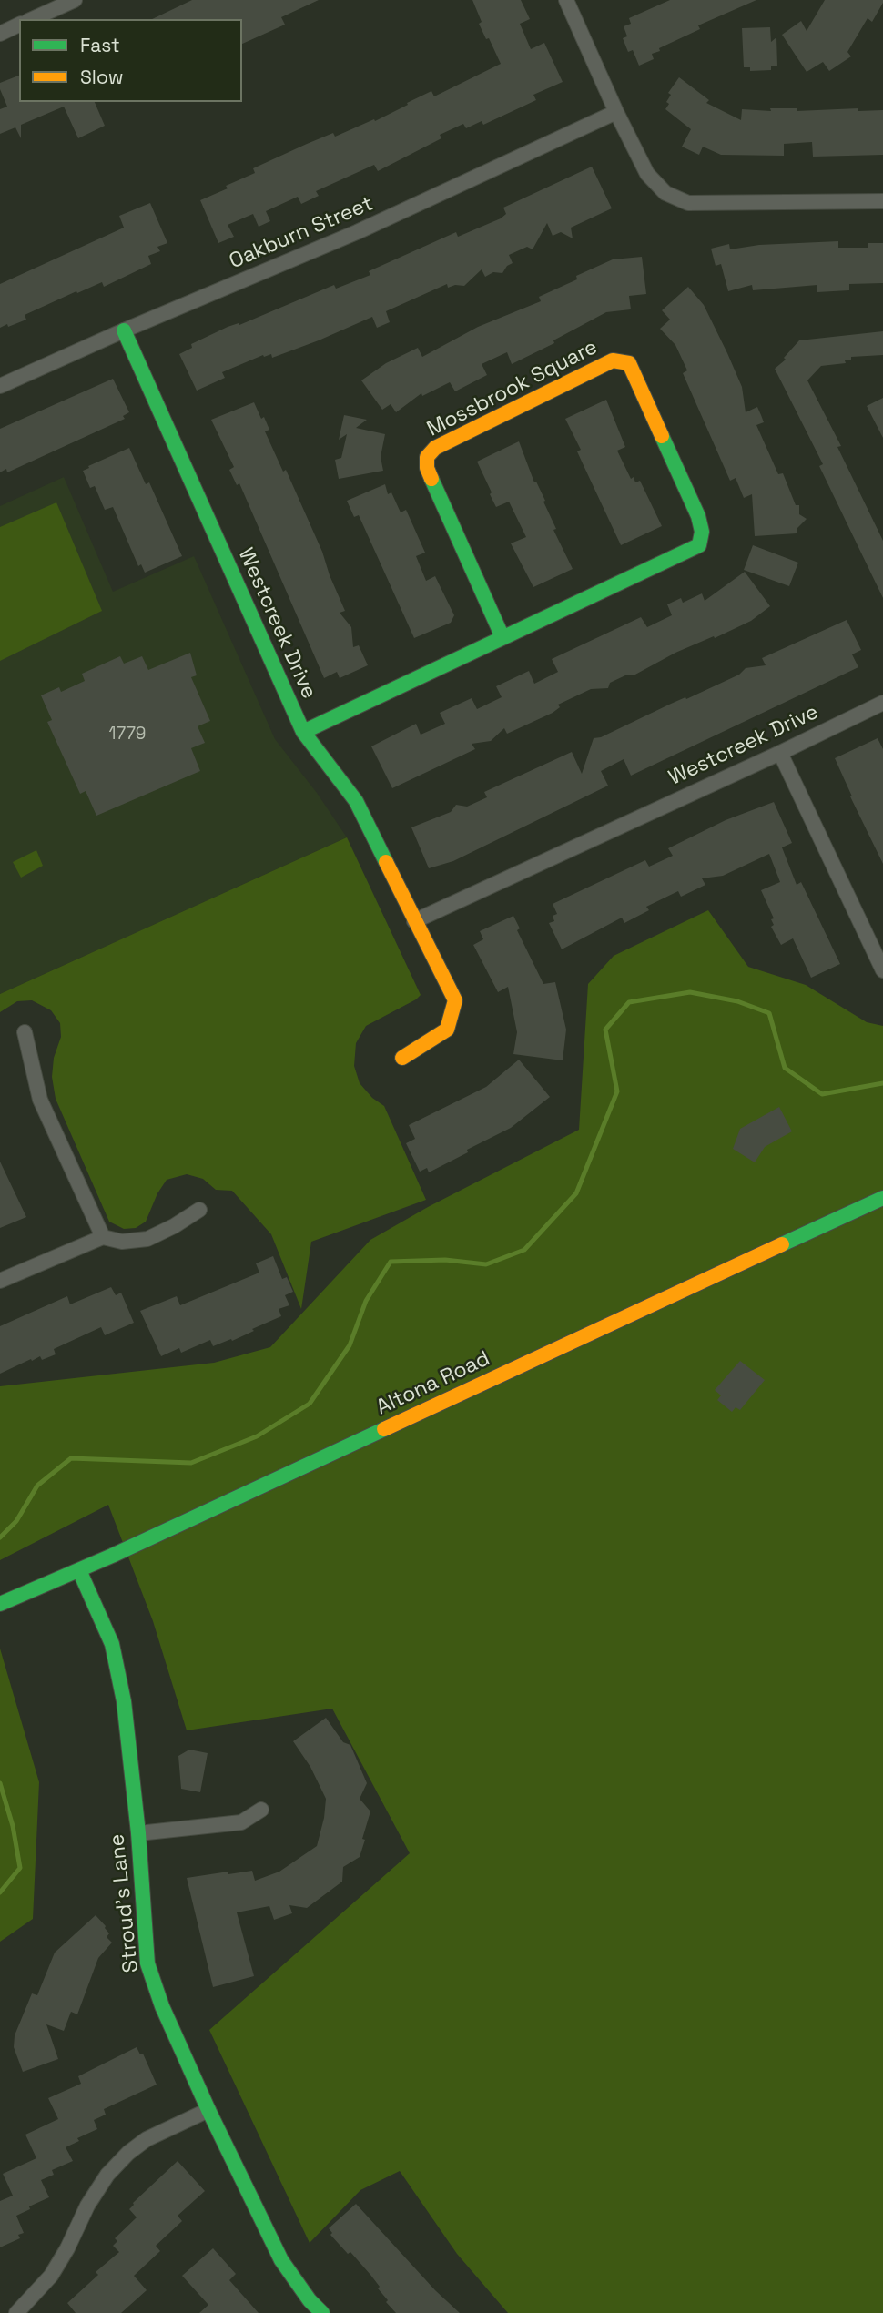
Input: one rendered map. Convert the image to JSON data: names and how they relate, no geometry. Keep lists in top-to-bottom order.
{
  "streets": {
    "street": [
      "Oakburn Street",
      "Mossbrook Square",
      "Westcreek Drive",
      "Altona Road",
      "Stroud's Lane"
    ]
  },
  "crossings": [
    ["Oakburn Street", "Westcreek Drive"],
    ["Mossbrook Square", "Westcreek Drive"],
    ["Altona Road", "Stroud's Lane"]
  ],
  "house_numbers": ["1779"],
  "legend": ["Fast", "Slow"]
}
